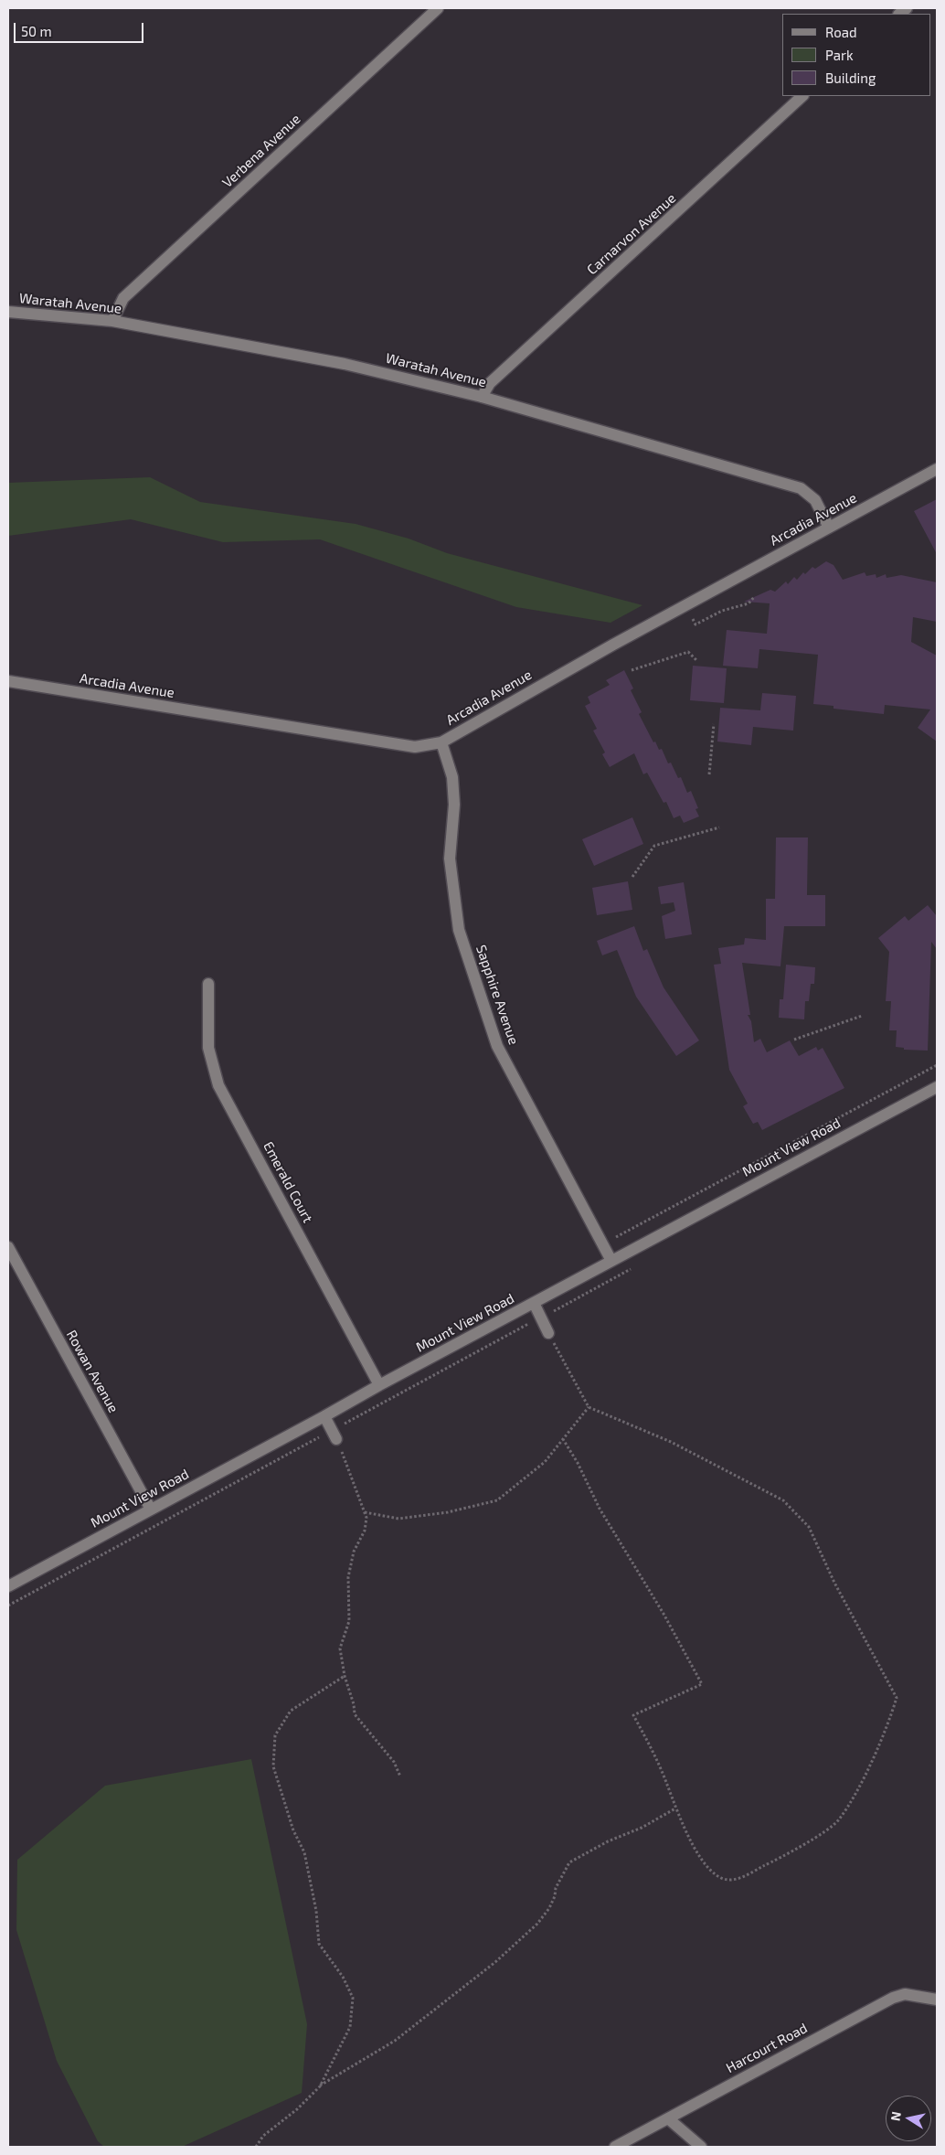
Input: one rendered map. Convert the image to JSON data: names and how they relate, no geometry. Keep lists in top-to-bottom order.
{
  "streets": {
    "street": [
      "Verbena Avenue",
      "Carnarvon Avenue",
      "Waratah Avenue",
      "Arcadia Avenue",
      "Sapphire Avenue",
      "Mount View Road",
      "Emerald Court",
      "Rowan Avenue",
      "Harcourt Road"
    ]
  },
  "crossings": [
    ["Verbena Avenue", "Waratah Avenue"],
    ["Carnarvon Avenue", "Waratah Avenue"],
    ["Waratah Avenue", "Arcadia Avenue"],
    ["Arcadia Avenue", "Sapphire Avenue"],
    ["Sapphire Avenue", "Mount View Road"],
    ["Mount View Road", "Emerald Court"],
    ["Mount View Road", "Rowan Avenue"]
  ],
  "legend": ["Road", "Park", "Building"],
  "scale_bar": "50 m",
  "north": "left"
}
